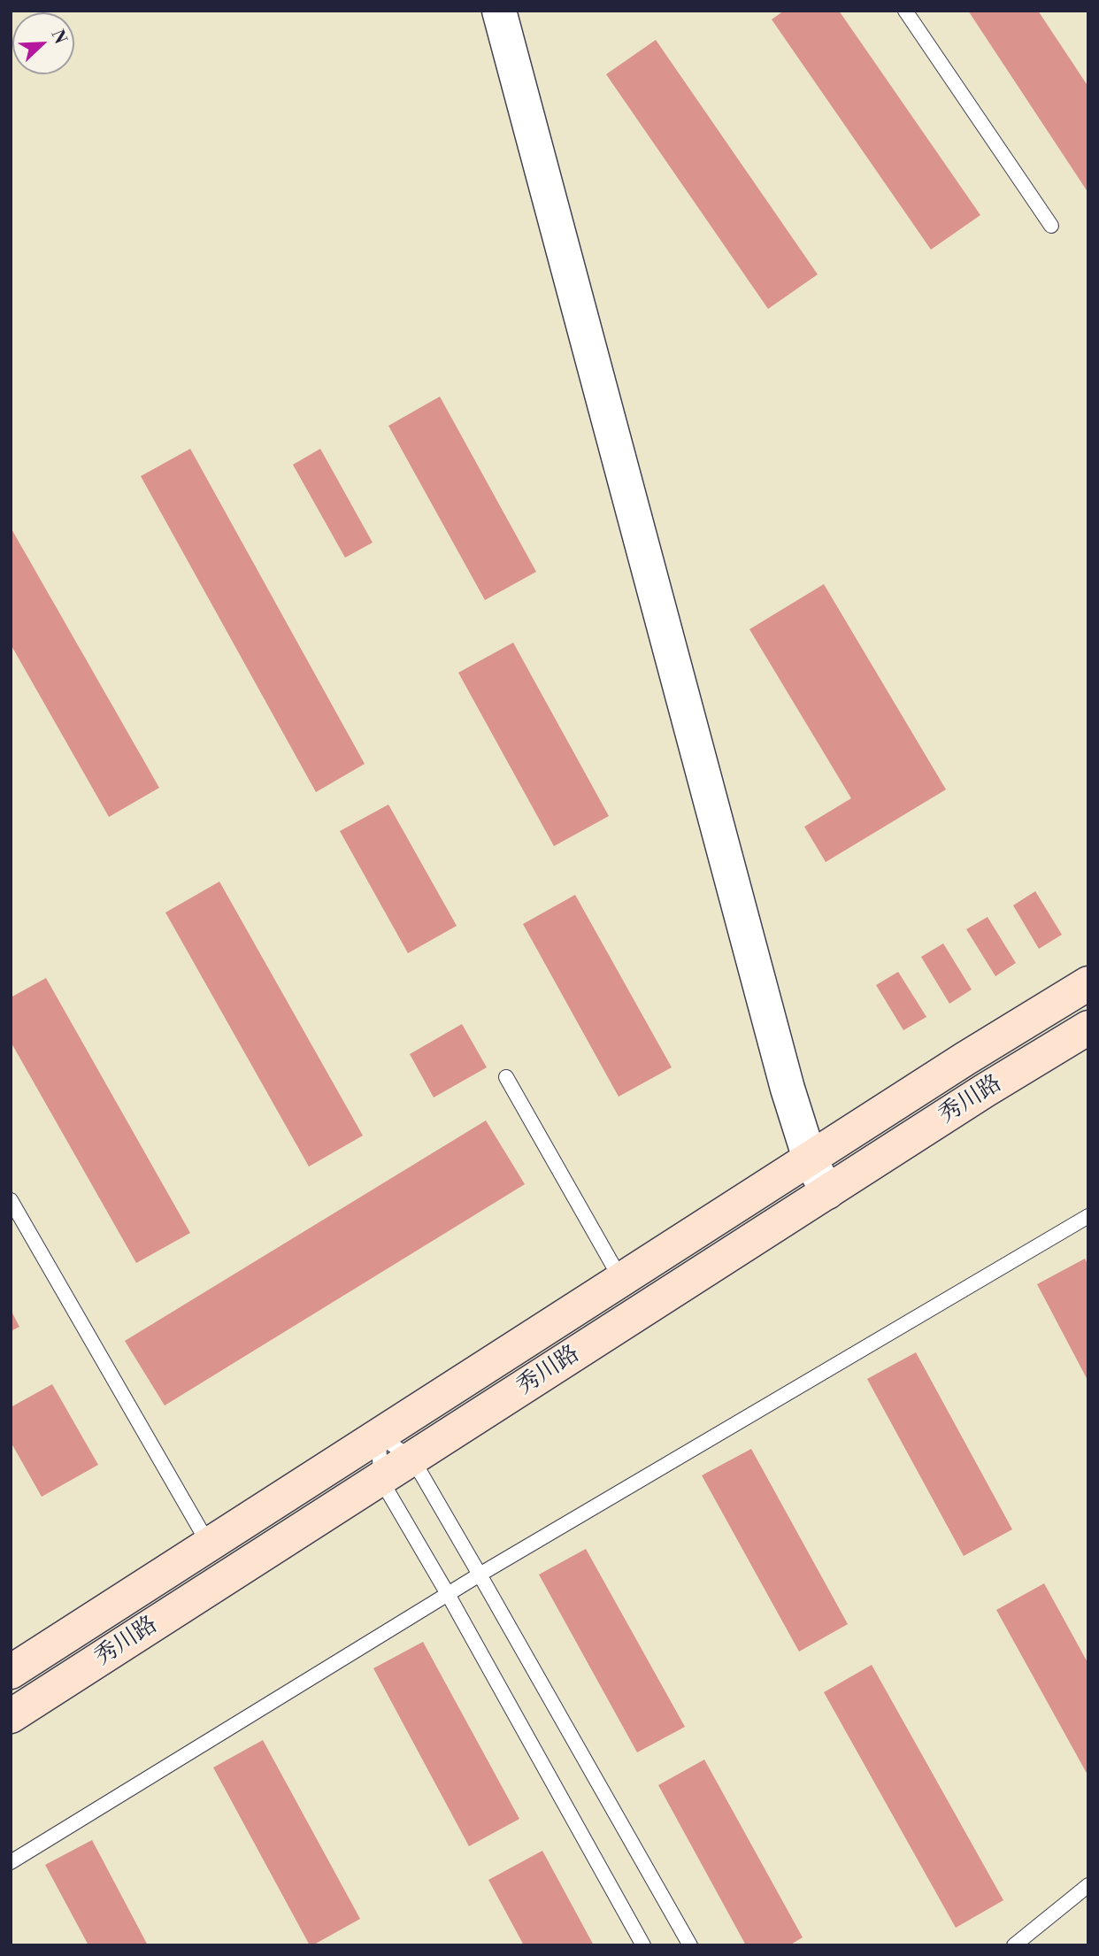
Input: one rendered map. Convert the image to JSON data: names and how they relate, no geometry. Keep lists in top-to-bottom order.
{
  "streets": {
    "main road": ["秀川路"]
  },
  "north": "top right"
}
